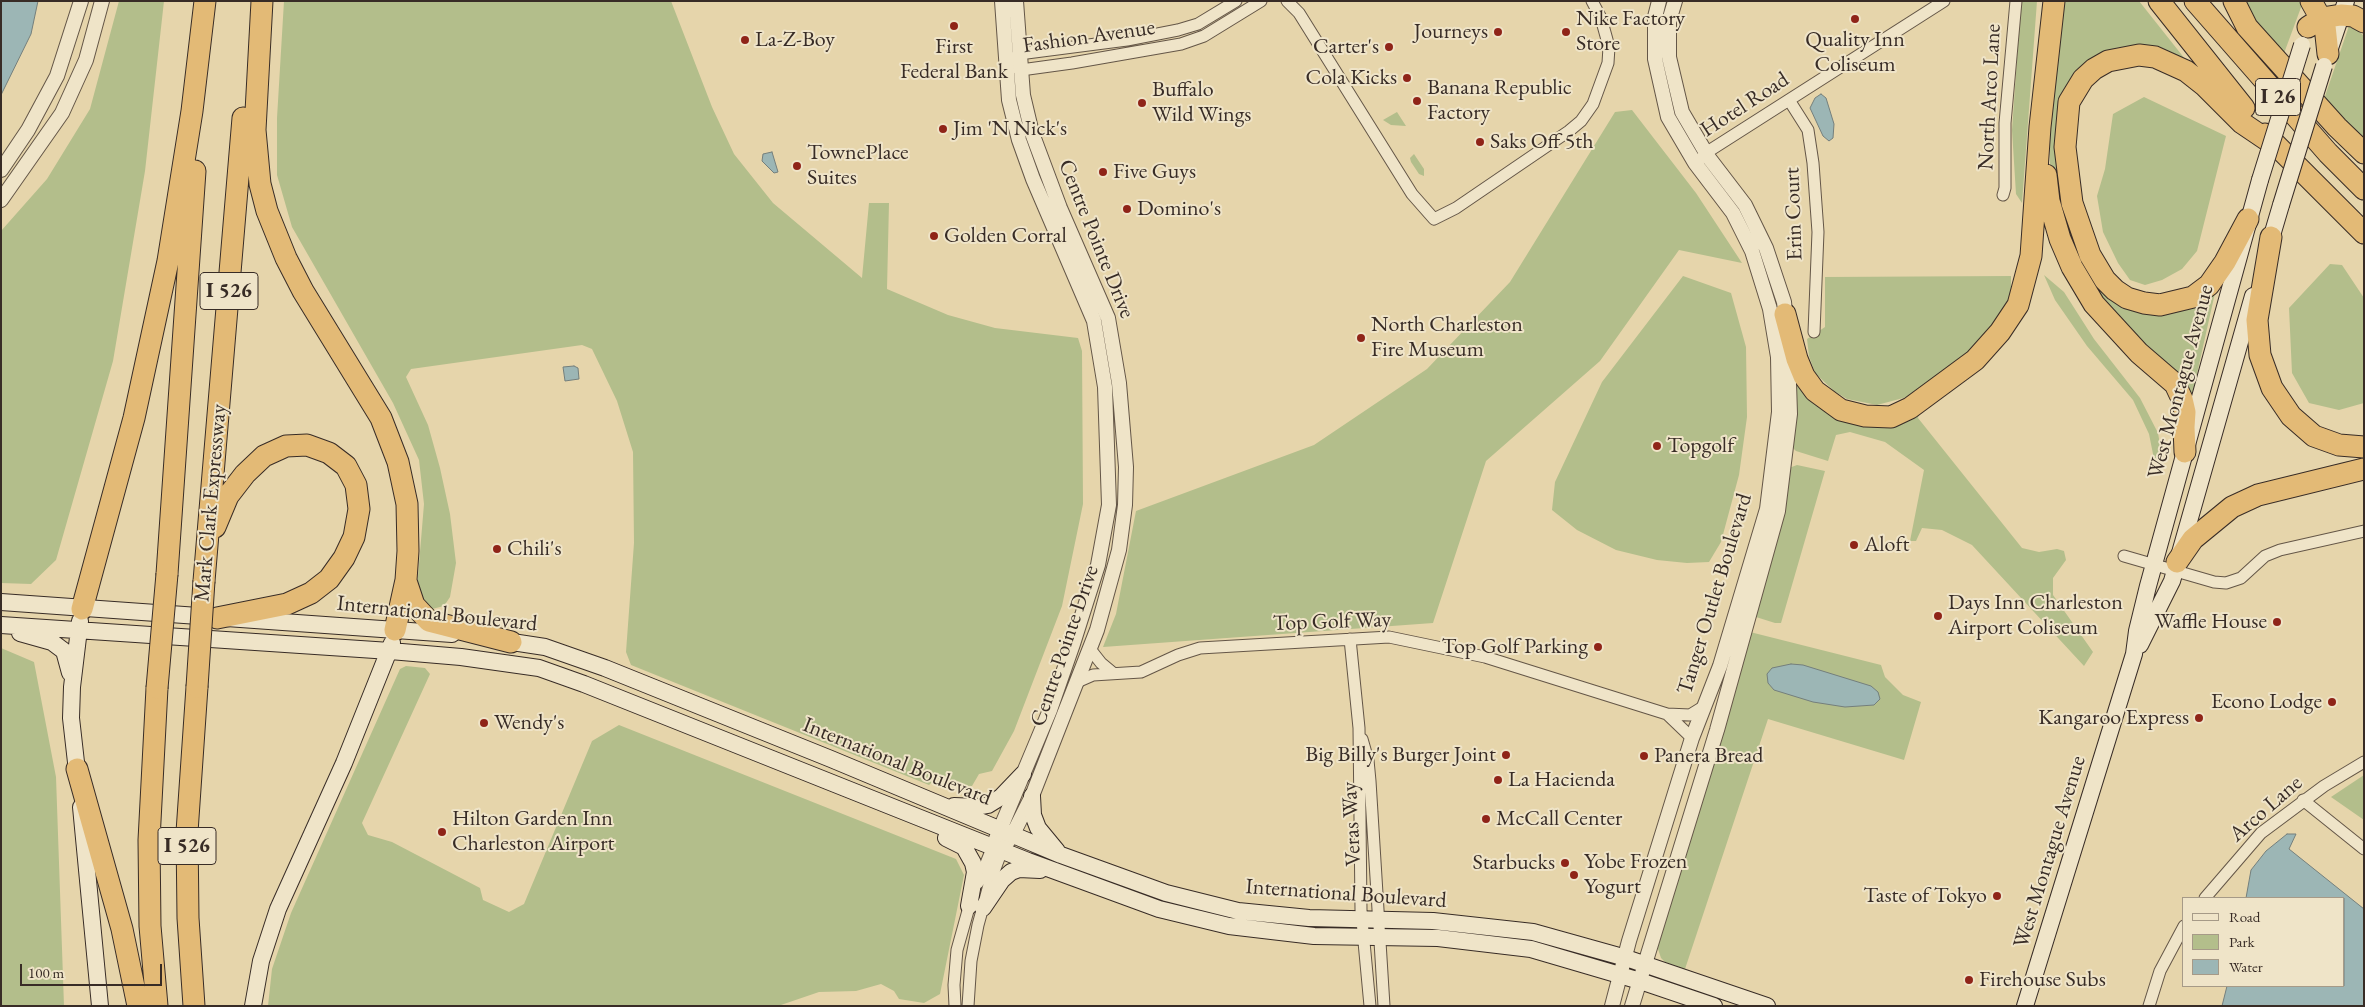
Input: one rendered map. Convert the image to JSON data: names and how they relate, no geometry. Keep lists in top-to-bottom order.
{
  "streets": {
    "highway": ["I 26", "I 526", "Mark Clark Expressway"],
    "main road": ["West Montague Avenue", "International Boulevard"],
    "street": [
      "Fashion Avenue",
      "North Arco Lane",
      "Hotel Road",
      "Erin Court",
      "Centre Pointe Drive",
      "Tanger Outlet Boulevard",
      "Top Golf Way",
      "Arco Lane",
      "Veras Way"
    ]
  },
  "crossings": [
    ["Fashion Avenue", "Centre Pointe Drive"],
    ["Hotel Road", "Erin Court"],
    ["Hotel Road", "Tanger Outlet Boulevard"],
    ["Centre Pointe Drive", "International Boulevard"],
    ["Centre Pointe Drive", "Top Golf Way"],
    ["Tanger Outlet Boulevard", "International Boulevard"],
    ["Tanger Outlet Boulevard", "Top Golf Way"],
    ["International Boulevard", "Veras Way"],
    ["Top Golf Way", "Veras Way"]
  ],
  "places": [
    "Quality Inn Coliseum",
    "First Federal Bank",
    "Journeys",
    "Nike Factory Store",
    "La-Z-Boy",
    "Carter's",
    "Cola Kicks",
    "Banana Republic Factory",
    "Buffalo Wild Wings",
    "Jim 'N Nick's",
    "Saks Off 5th",
    "TownePlace Suites",
    "Five Guys",
    "Domino's",
    "Golden Corral",
    "North Charleston Fire Museum",
    "Topgolf",
    "Aloft",
    "Chili's",
    "Days Inn Charleston Airport Coliseum",
    "Waffle House",
    "Top Golf Parking",
    "Econo Lodge",
    "Kangaroo Express",
    "Wendy's",
    "Big Billy's Burger Joint",
    "Panera Bread",
    "La Hacienda",
    "McCall Center",
    "Hilton Garden Inn Charleston Airport",
    "Starbucks",
    "Yobe Frozen Yogurt",
    "Taste of Tokyo",
    "Firehouse Subs"
  ],
  "legend": ["Road", "Park", "Water"],
  "scale_bar": "100 m"
}
